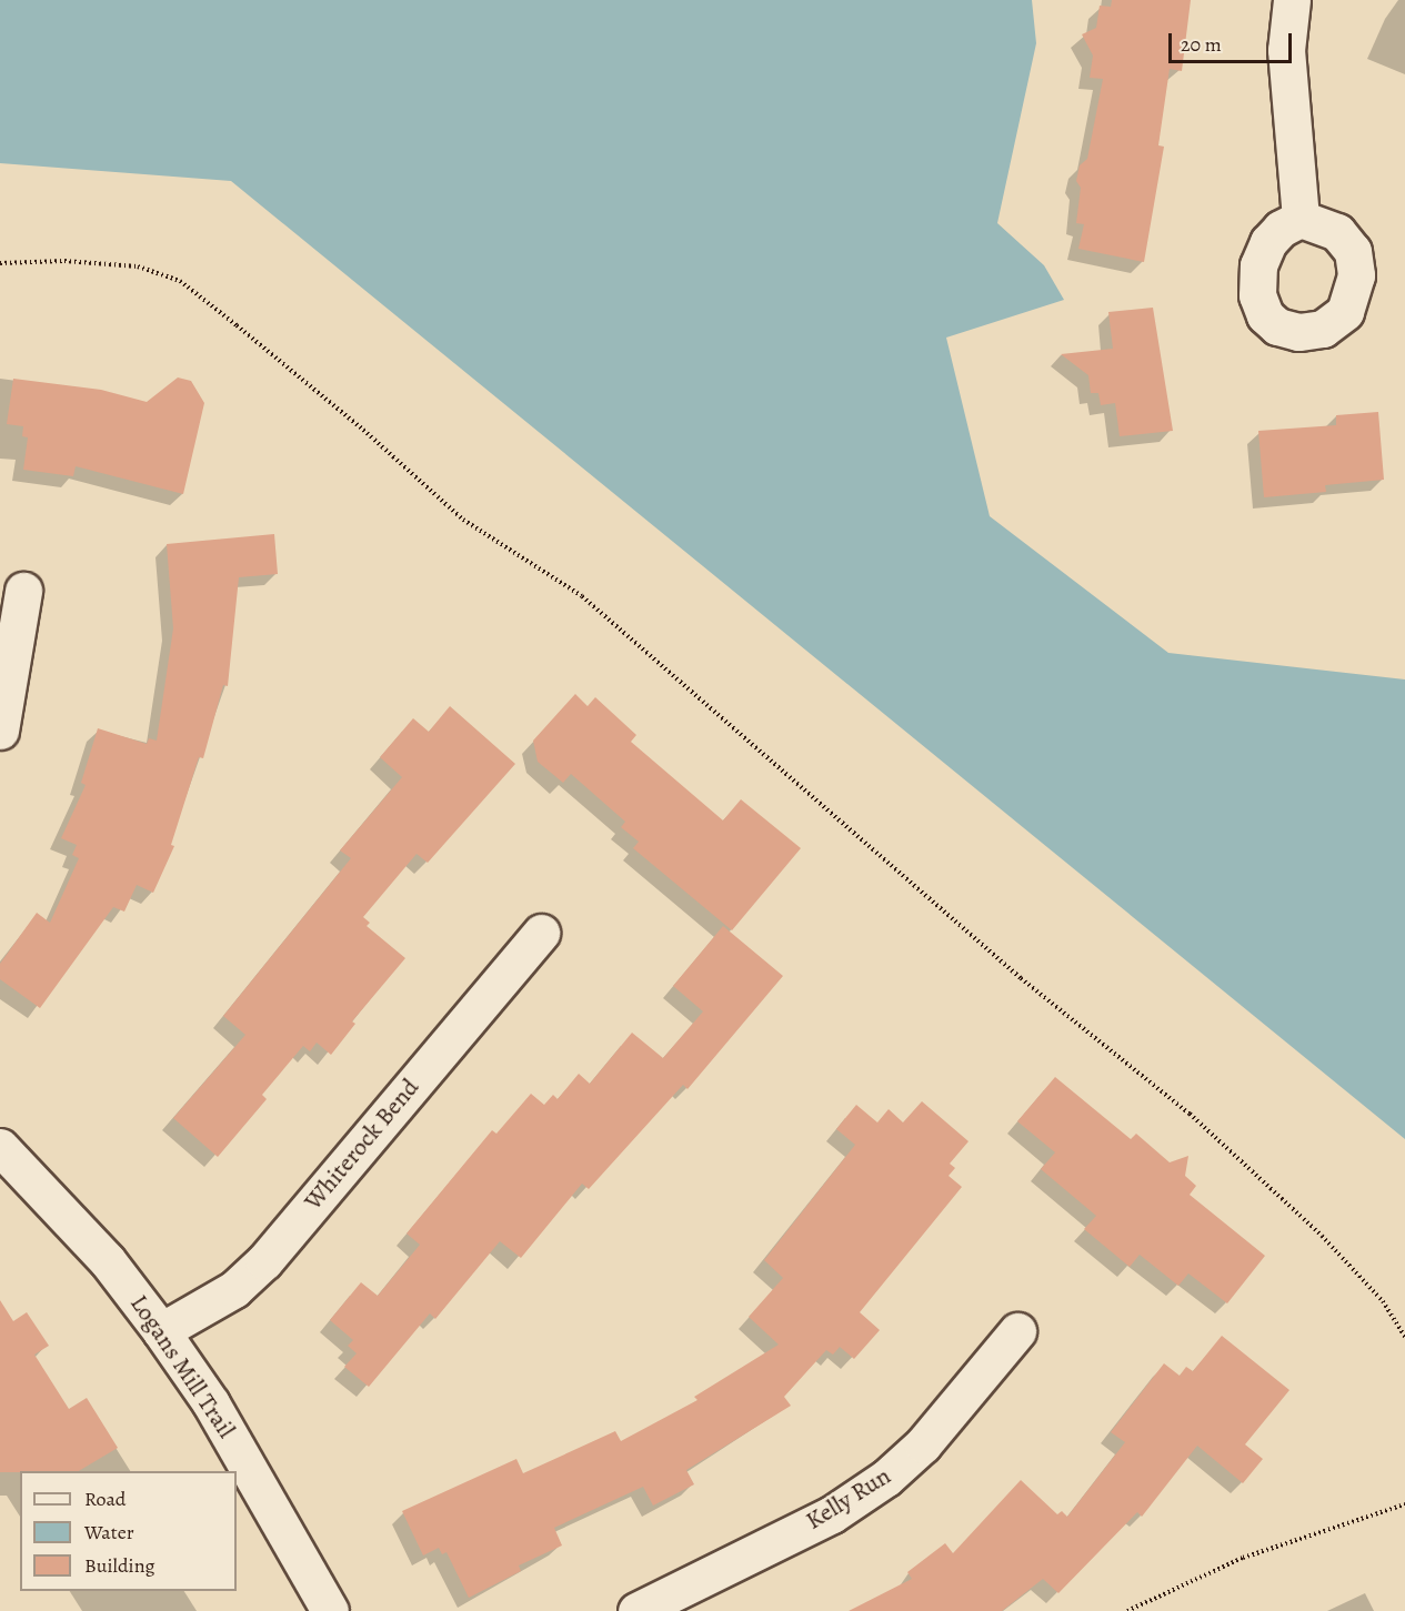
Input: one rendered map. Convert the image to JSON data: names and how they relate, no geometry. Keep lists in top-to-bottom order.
{
  "streets": {
    "street": ["Whiterock Bend", "Logans Mill Trail", "Kelly Run"]
  },
  "crossings": [
    ["Whiterock Bend", "Logans Mill Trail"]
  ],
  "legend": ["Road", "Water", "Building"],
  "scale_bar": "20 m"
}
